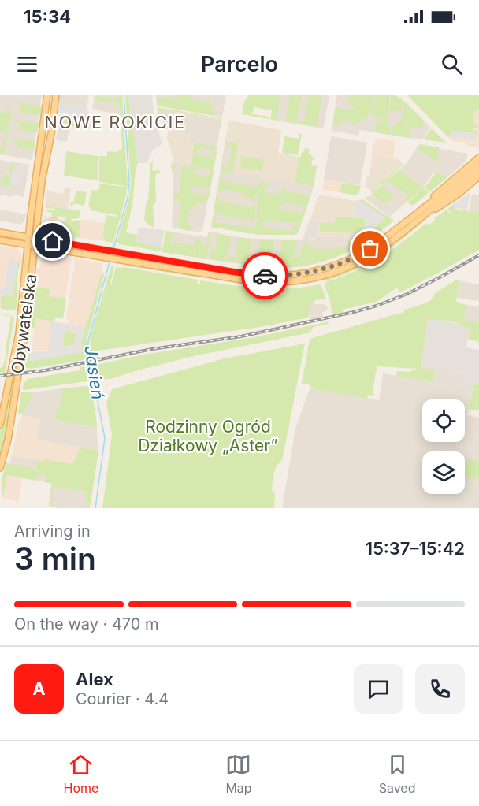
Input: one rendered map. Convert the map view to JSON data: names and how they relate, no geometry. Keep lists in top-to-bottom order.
{
  "streets": {
    "main road": ["Obywatelska"]
  },
  "districts": ["NOWE ROKICIE"],
  "water": ["Jasień"],
  "parks": ["Rodzinny Ogród Działkowy „Aster”"],
  "page": {
    "status": "15:34",
    "header": "Parcelo",
    "heading": ["3 min", "Arriving in", "15:37–15:42"],
    "panel": ["Alex", "Courier · 4.4"],
    "bar": "On the way · 470 m",
    "round": "A",
    "tabs": ["Home", "Map", "Saved"]
  }
}
